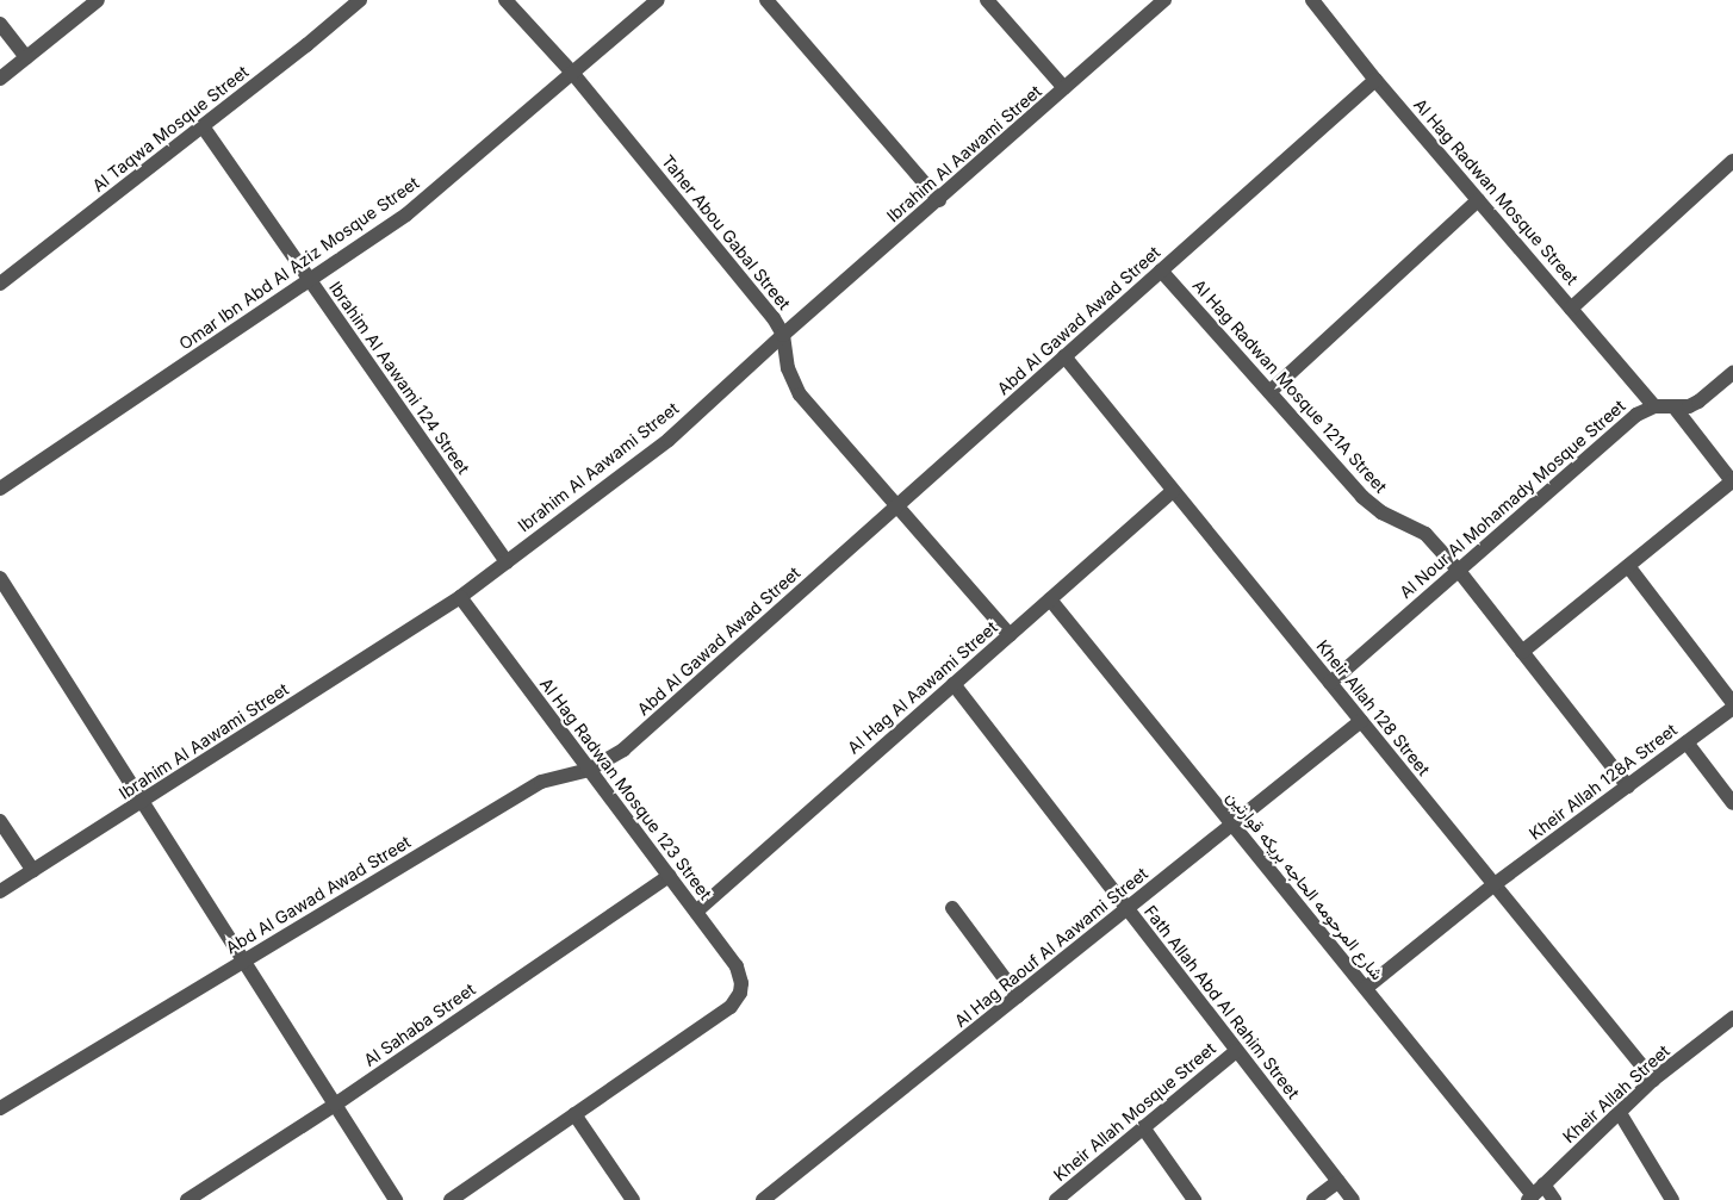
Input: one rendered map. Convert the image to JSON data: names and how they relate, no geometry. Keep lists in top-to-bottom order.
{
  "streets": {
    "street": [
      "Al Taqwa Mosque Street",
      "Ibrahim Al Aawami Street",
      "Al Hag Radwan Mosque Street",
      "Taher Abou Gabal Street",
      "Omar Ibn Abd Al Aziz Mosque Street",
      "Abd Al Gawad Awad Street",
      "Ibrahim Al Aawami 124 Street",
      "Al Hag Radwan Mosque 121A Street",
      "Al Nour Al Mohamady Mosque Street",
      "Al Hag Al Aawami Street",
      "Kheir Allah 128 Street",
      "Kheir Allah 128A Street",
      "Al Hag Radwan Mosque 123 Street",
      "شارع المرحومه الحاجه بريكه قوارتين",
      "Al Hag Raouf Al Aawami Street",
      "Fath Allah Abd Al Rahim Street",
      "Al Sahaba Street",
      "Kheir Allah Street",
      "Kheir Allah Mosque Street"
    ]
  },
  "crossings": [
    ["Al Taqwa Mosque Street", "Ibrahim Al Aawami 124 Street"],
    ["Ibrahim Al Aawami Street", "Taher Abou Gabal Street"],
    ["Ibrahim Al Aawami Street", "Ibrahim Al Aawami 124 Street"],
    ["Ibrahim Al Aawami Street", "Al Hag Radwan Mosque 123 Street"],
    ["Al Hag Radwan Mosque Street", "Abd Al Gawad Awad Street"],
    ["Al Hag Radwan Mosque Street", "Al Nour Al Mohamady Mosque Street"],
    ["Taher Abou Gabal Street", "Omar Ibn Abd Al Aziz Mosque Street"],
    ["Taher Abou Gabal Street", "Abd Al Gawad Awad Street"],
    ["Taher Abou Gabal Street", "Al Hag Al Aawami Street"],
    ["Omar Ibn Abd Al Aziz Mosque Street", "Ibrahim Al Aawami 124 Street"],
    ["Abd Al Gawad Awad Street", "Al Hag Radwan Mosque 121A Street"],
    ["Abd Al Gawad Awad Street", "Kheir Allah 128 Street"],
    ["Abd Al Gawad Awad Street", "Al Hag Radwan Mosque 123 Street"],
    ["Al Hag Radwan Mosque 121A Street", "Al Nour Al Mohamady Mosque Street"],
    ["Al Hag Radwan Mosque 121A Street", "Kheir Allah 128A Street"],
    ["Al Nour Al Mohamady Mosque Street", "Kheir Allah 128 Street"],
    ["Al Hag Al Aawami Street", "Kheir Allah 128 Street"],
    ["Al Hag Al Aawami Street", "Al Hag Radwan Mosque 123 Street"],
    ["Al Hag Al Aawami Street", "شارع المرحومه الحاجه بريكه قوارتين"],
    ["Al Hag Al Aawami Street", "Fath Allah Abd Al Rahim Street"],
    ["Kheir Allah 128 Street", "Kheir Allah 128A Street"],
    ["Kheir Allah 128 Street", "Al Hag Raouf Al Aawami Street"],
    ["Kheir Allah 128 Street", "Kheir Allah Street"],
    ["Kheir Allah 128A Street", "شارع المرحومه الحاجه بريكه قوارتين"],
    ["Al Hag Radwan Mosque 123 Street", "Al Sahaba Street"],
    ["شارع المرحومه الحاجه بريكه قوارتين", "Al Hag Raouf Al Aawami Street"],
    ["شارع المرحومه الحاجه بريكه قوارتين", "Kheir Allah Street"],
    ["Al Hag Raouf Al Aawami Street", "Fath Allah Abd Al Rahim Street"],
    ["Fath Allah Abd Al Rahim Street", "Kheir Allah Mosque Street"]
  ]
}
